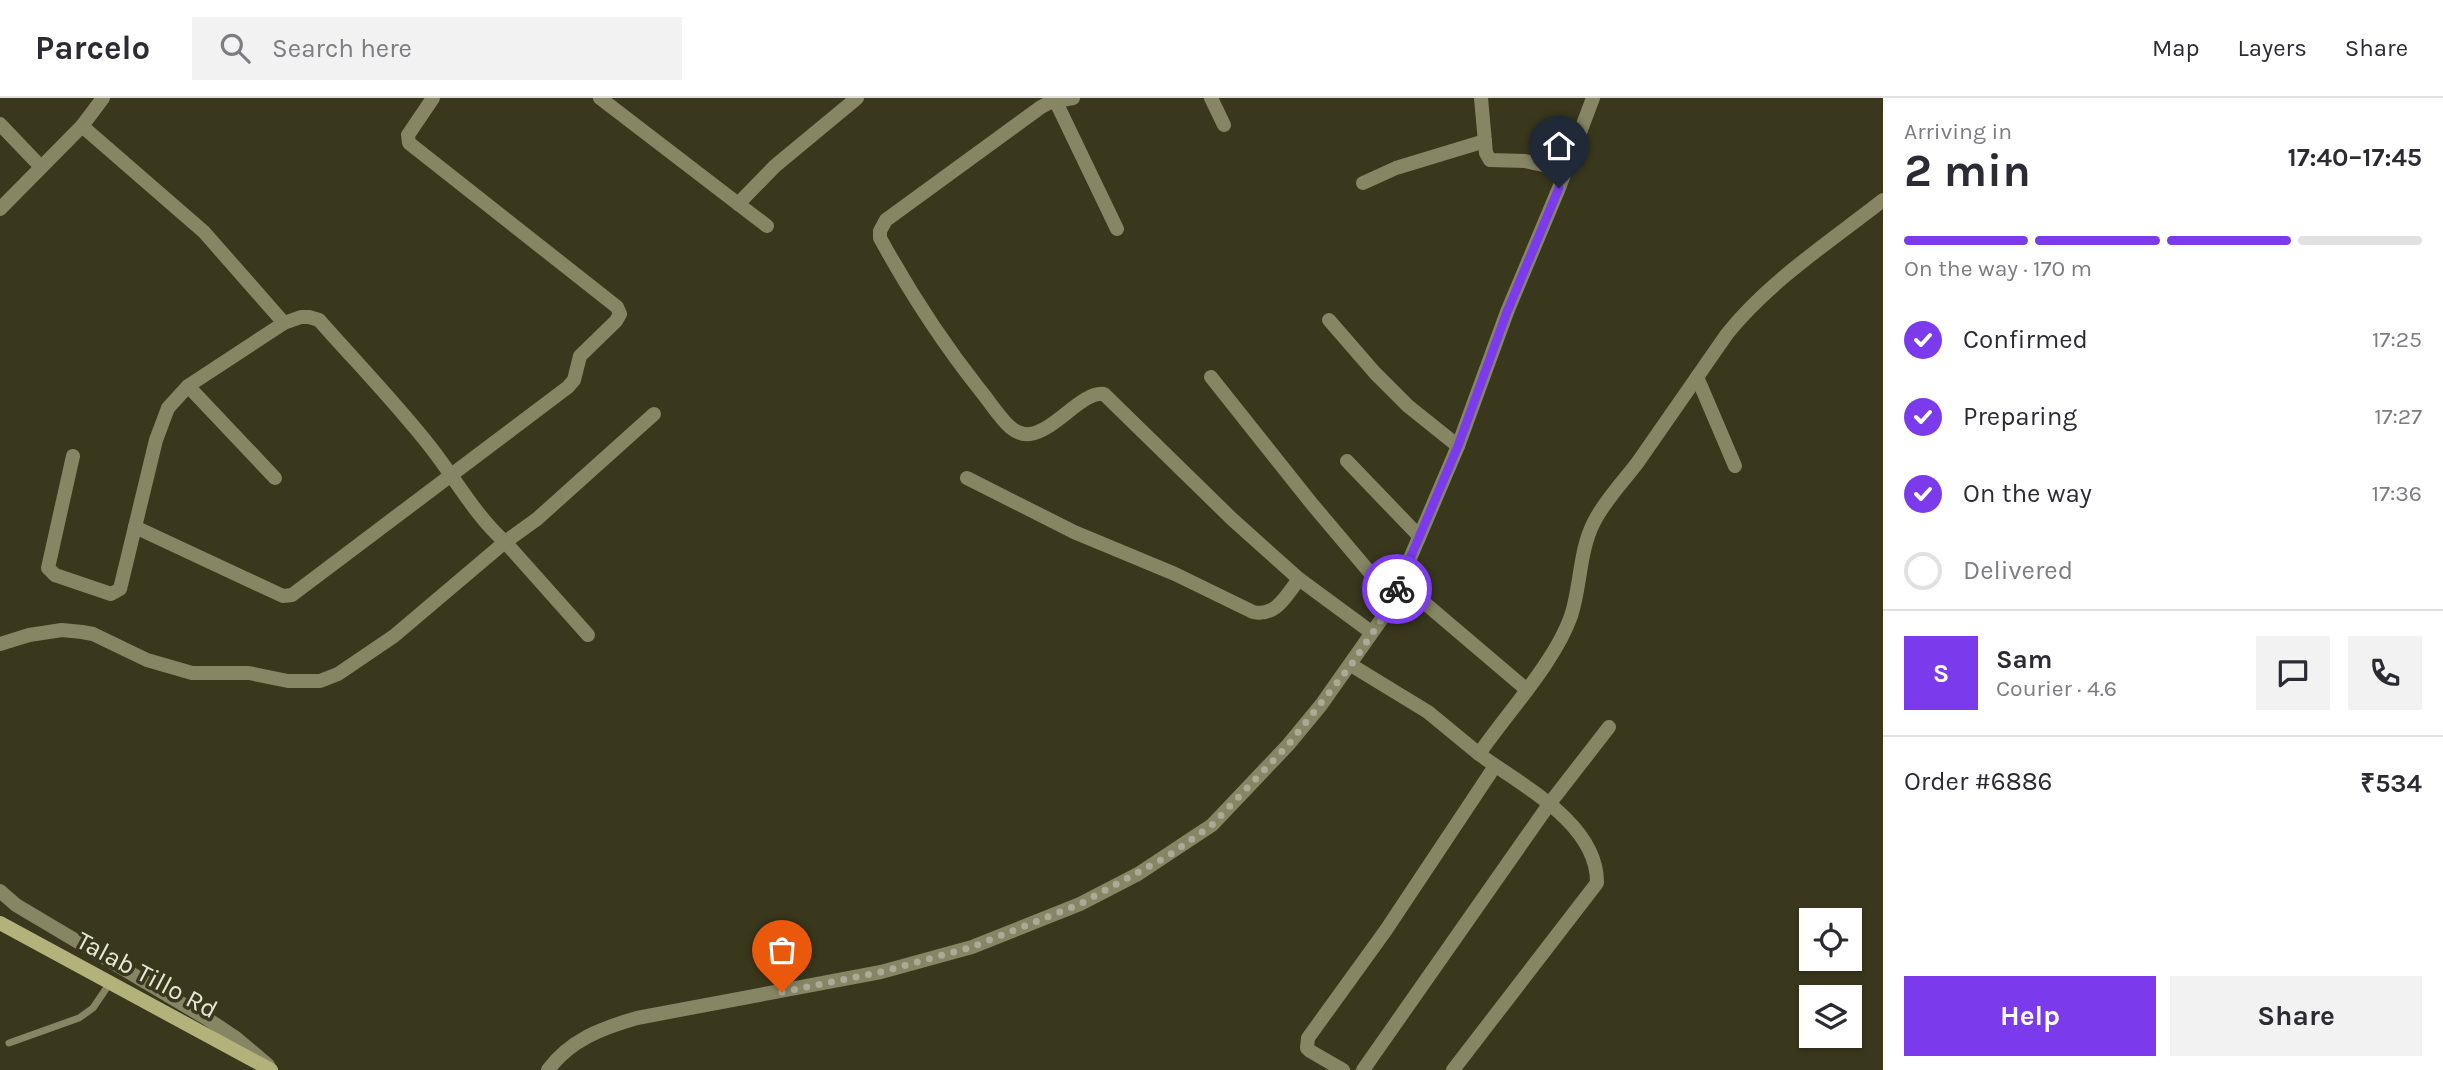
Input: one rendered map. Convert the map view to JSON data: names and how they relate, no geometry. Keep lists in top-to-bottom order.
{
  "streets": {
    "main road": ["Talab Tillo Rd"]
  },
  "page": {
    "header": "Parcelo",
    "search": "Search here",
    "nav": ["Map", "Layers", "Share"],
    "heading": ["2 min", "Arriving in", "17:40–17:45"],
    "panel": [
      "Sam",
      "Courier · 4.6",
      "Order #6886",
      "₹534"
    ],
    "bar": "On the way · 170 m",
    "list": [
      ["Confirmed", "17:25"],
      ["Preparing", "17:27"],
      ["On the way", "17:36"],
      "Delivered"
    ],
    "round": "S",
    "buttons": ["Help", "Share"]
  }
}
